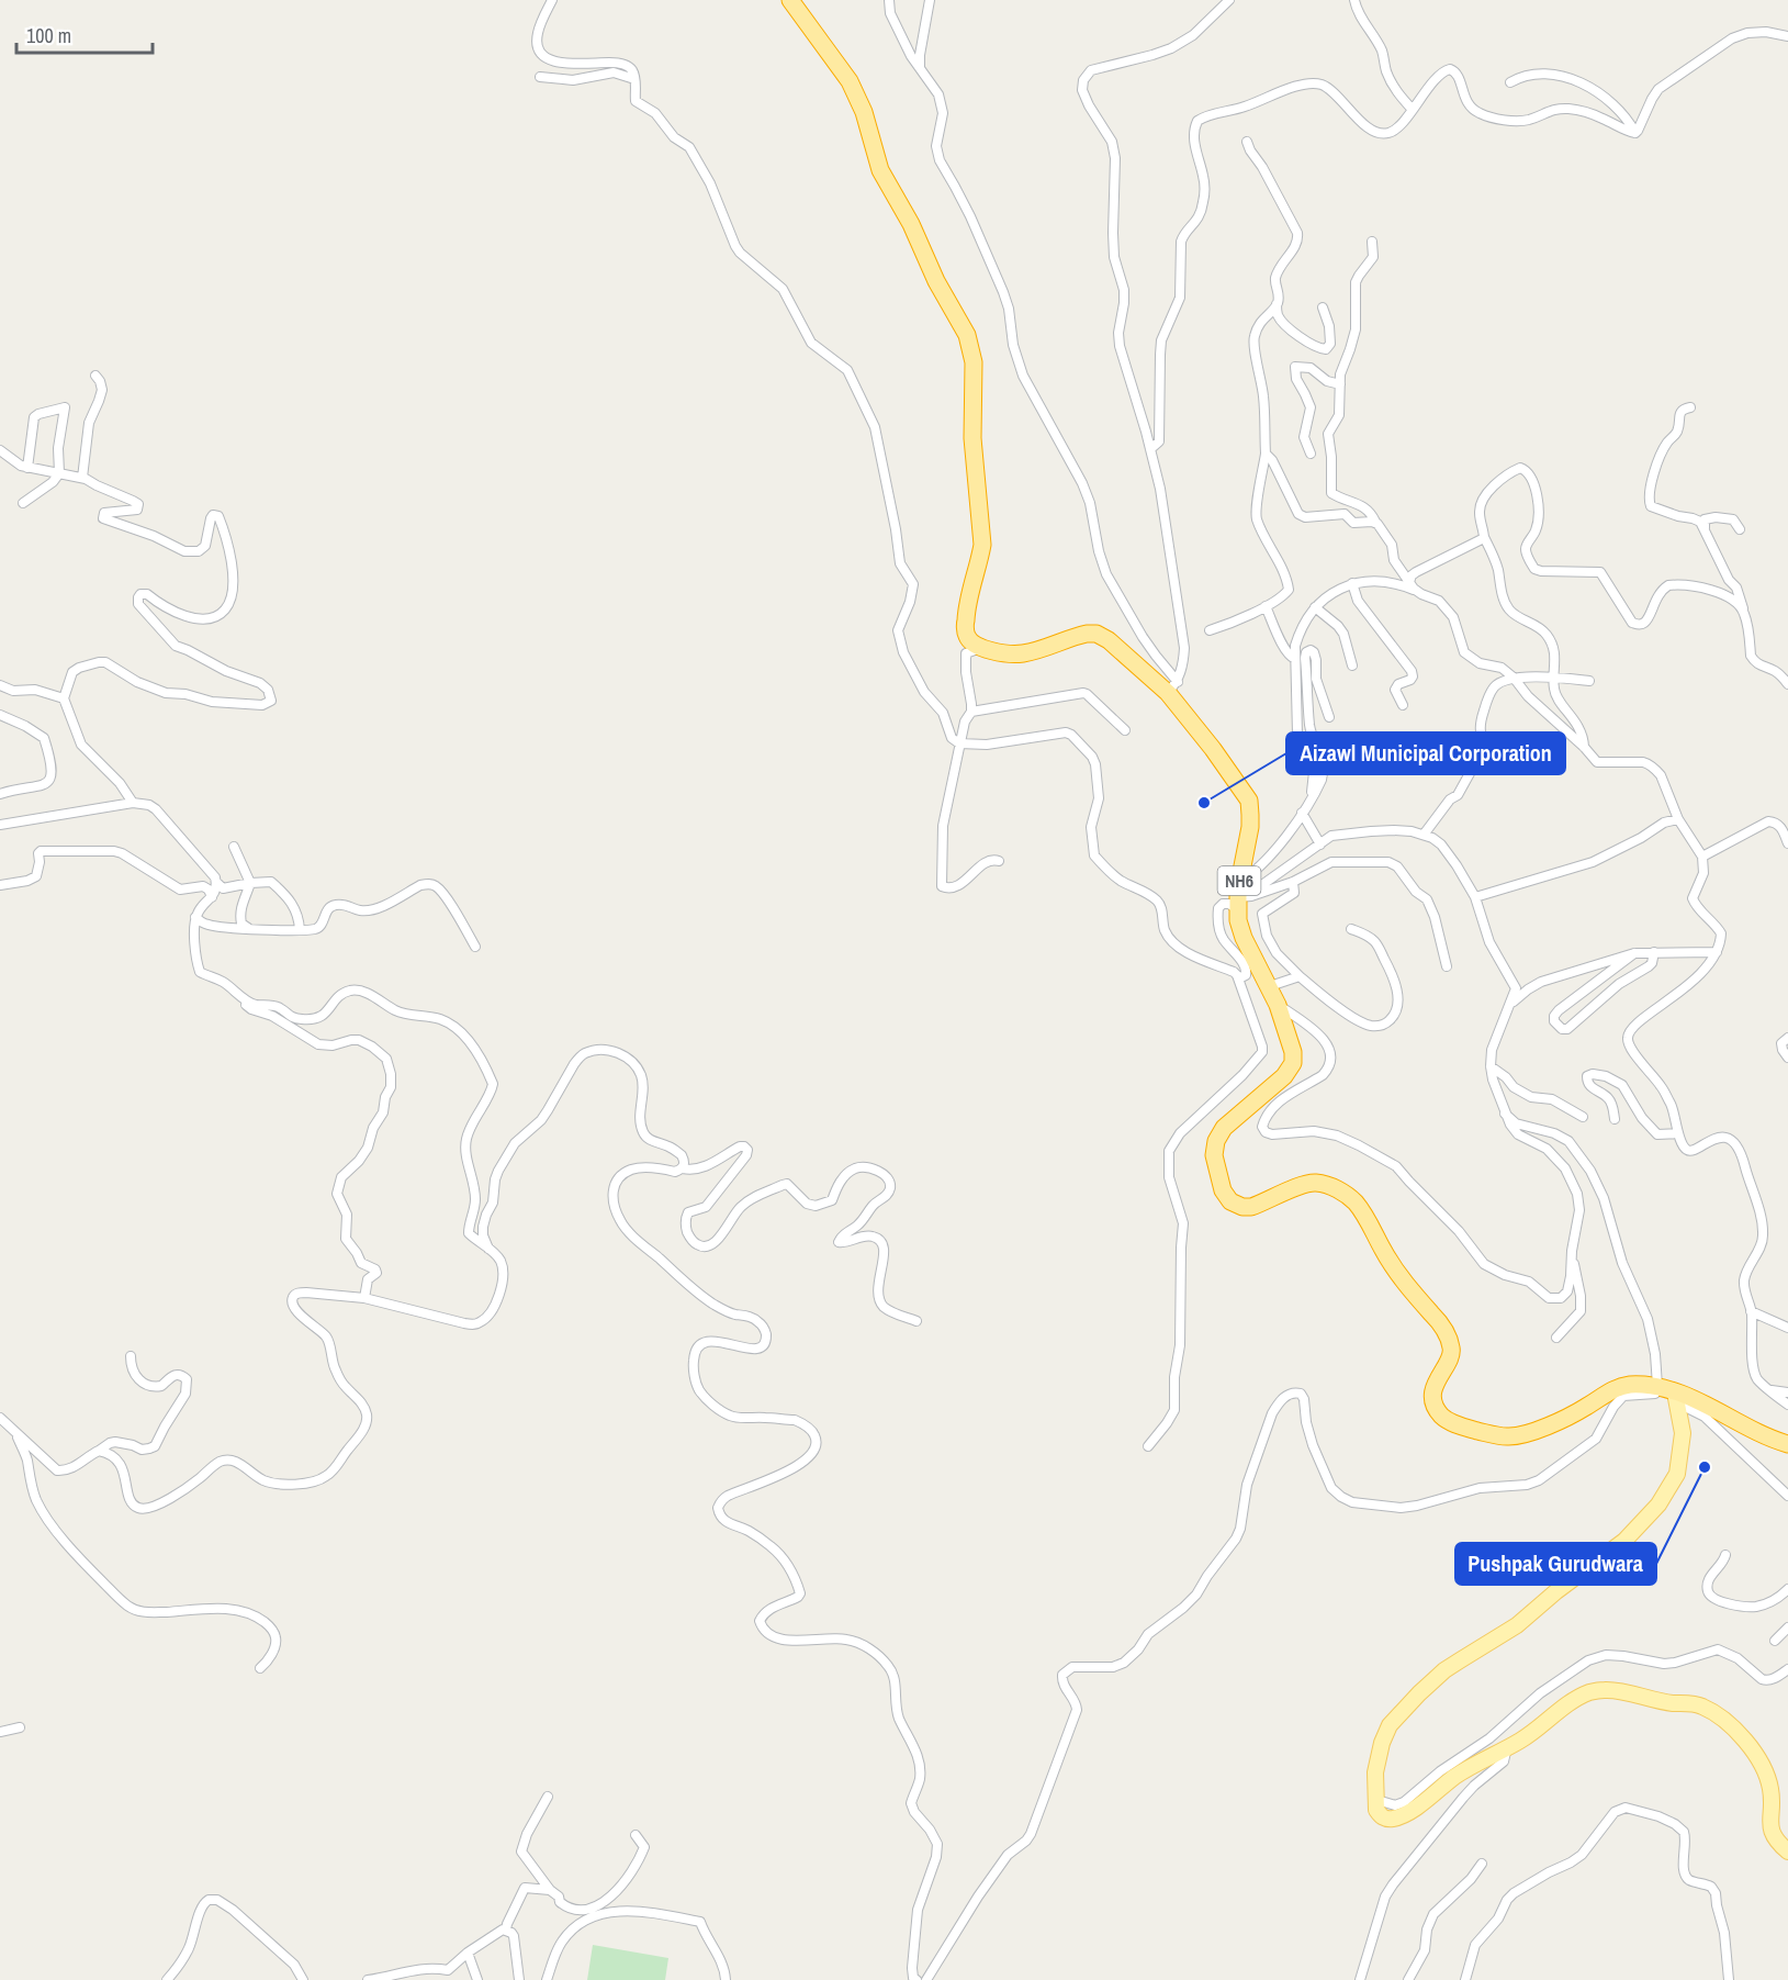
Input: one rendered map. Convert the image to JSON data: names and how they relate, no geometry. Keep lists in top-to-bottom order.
{
  "streets": {
    "highway": ["NH6"]
  },
  "places": ["Aizawl Municipal Corporation", "Pushpak Gurudwara"],
  "scale_bar": "100 m"
}
